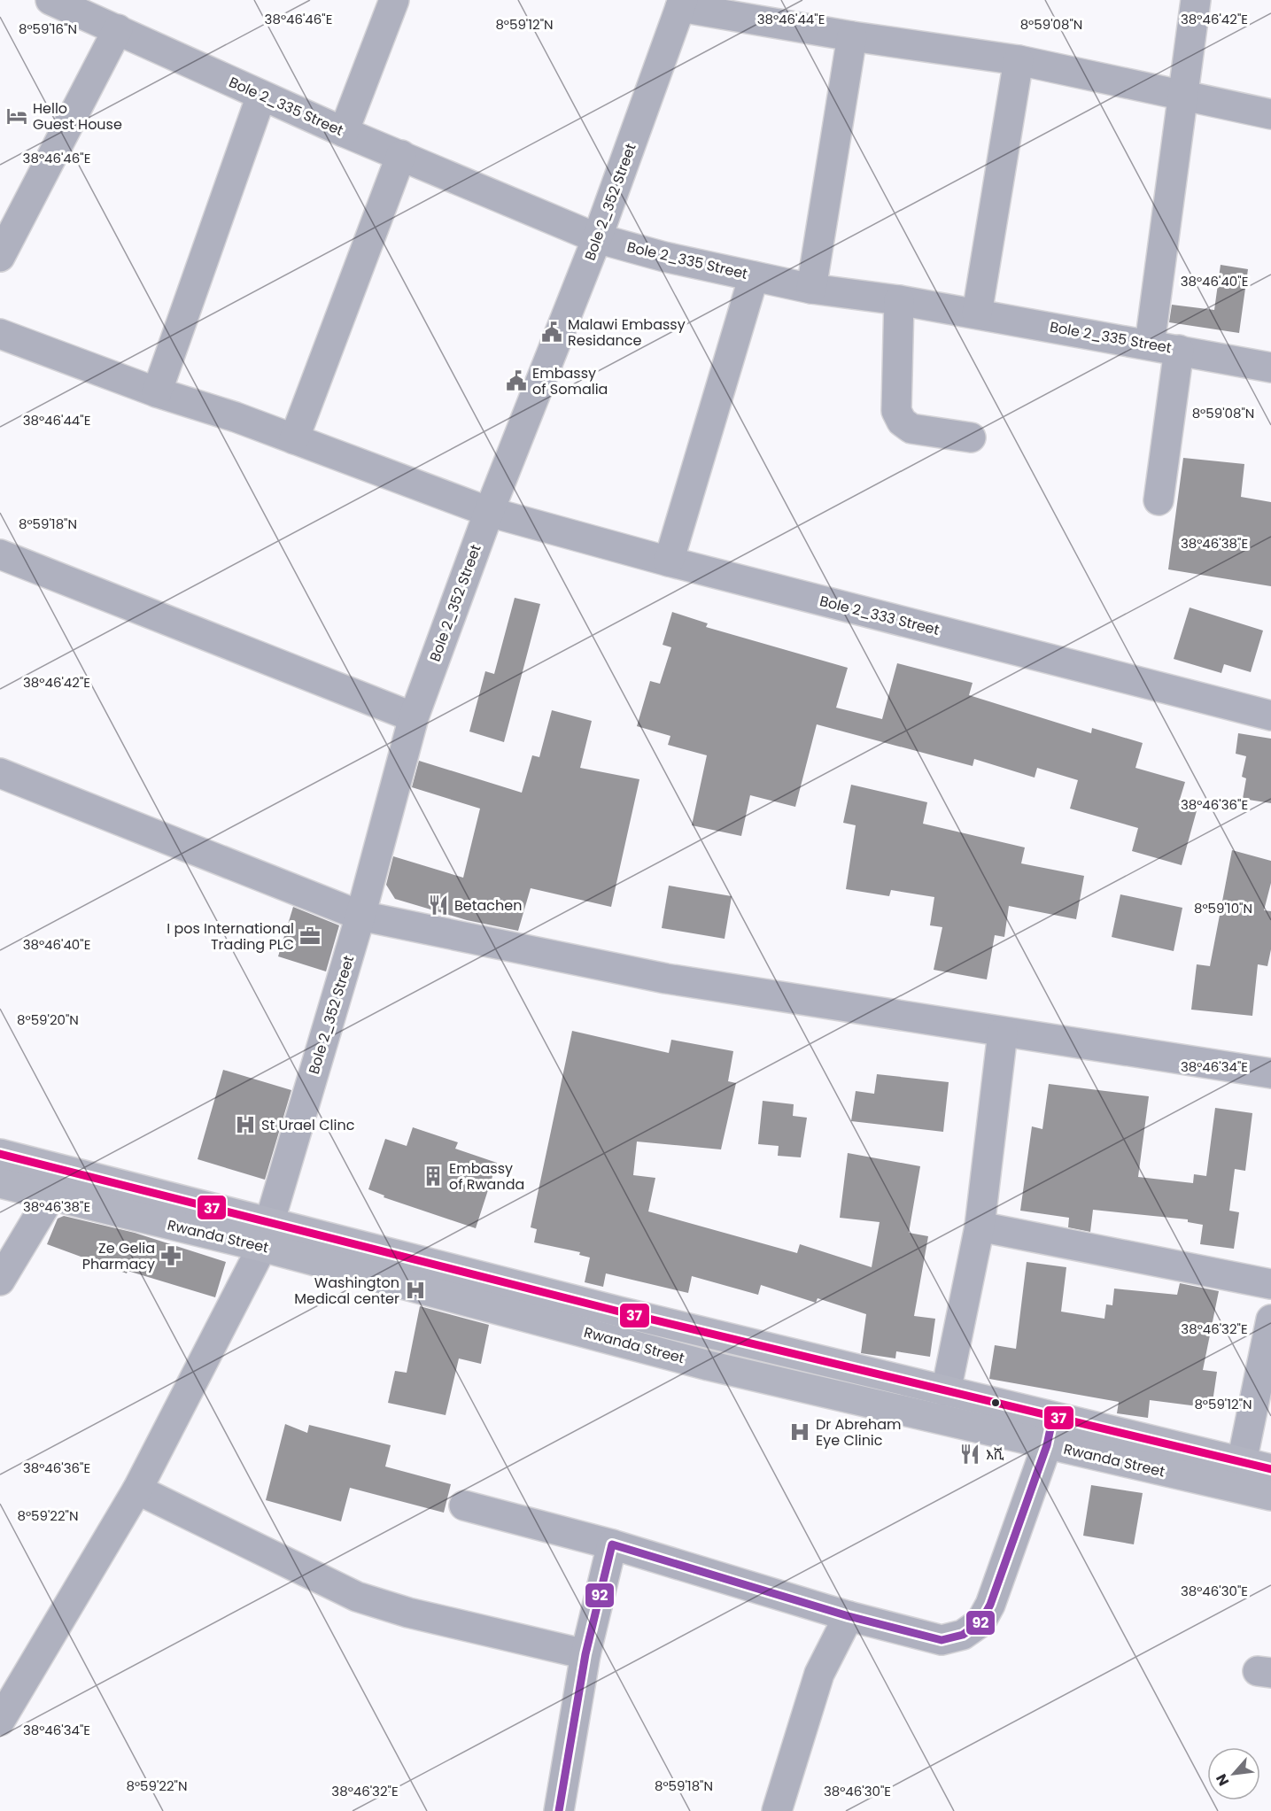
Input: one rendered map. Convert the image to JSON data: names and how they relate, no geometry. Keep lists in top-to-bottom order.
{
  "streets": {
    "main road": ["Rwanda Street"],
    "street": ["Bole 2_335 Street", "Bole 2_352 Street", "Bole 2_333 Street"]
  },
  "crossings": [
    ["Bole 2_335 Street", "Bole 2_352 Street"],
    ["Bole 2_352 Street", "Bole 2_333 Street"],
    ["Bole 2_352 Street", "Rwanda Street"]
  ],
  "places": {
    "hotel": ["Hello Guest House"],
    "public building": ["Malawi Embassy Residance", "Embassy of Somalia"],
    "restaurant": ["Betachen", "እሺ"],
    "office": ["I pos International Trading PLC"],
    "hospital": ["St Urael Clinc", "Washington Medical center", "Dr Abreham Eye Clinic"],
    "building": ["Embassy of Rwanda"],
    "pharmacy": ["Ze Gelia Pharmacy"]
  },
  "lines": ["transit line 37", "transit line 92"],
  "north": "bottom left",
  "coordinates": [
    "38°46'42\"E",
    "38°46'44\"E",
    "38°46'46\"E",
    "8°59'12\"N",
    "8°59'08\"N",
    "8°59'16\"N",
    "38°46'40\"E",
    "8°59'18\"N",
    "38°46'38\"E",
    "38°46'36\"E",
    "8°59'10\"N",
    "8°59'20\"N",
    "38°46'34\"E",
    "38°46'32\"E",
    "8°59'22\"N",
    "38°46'30\"E"
  ]
}
